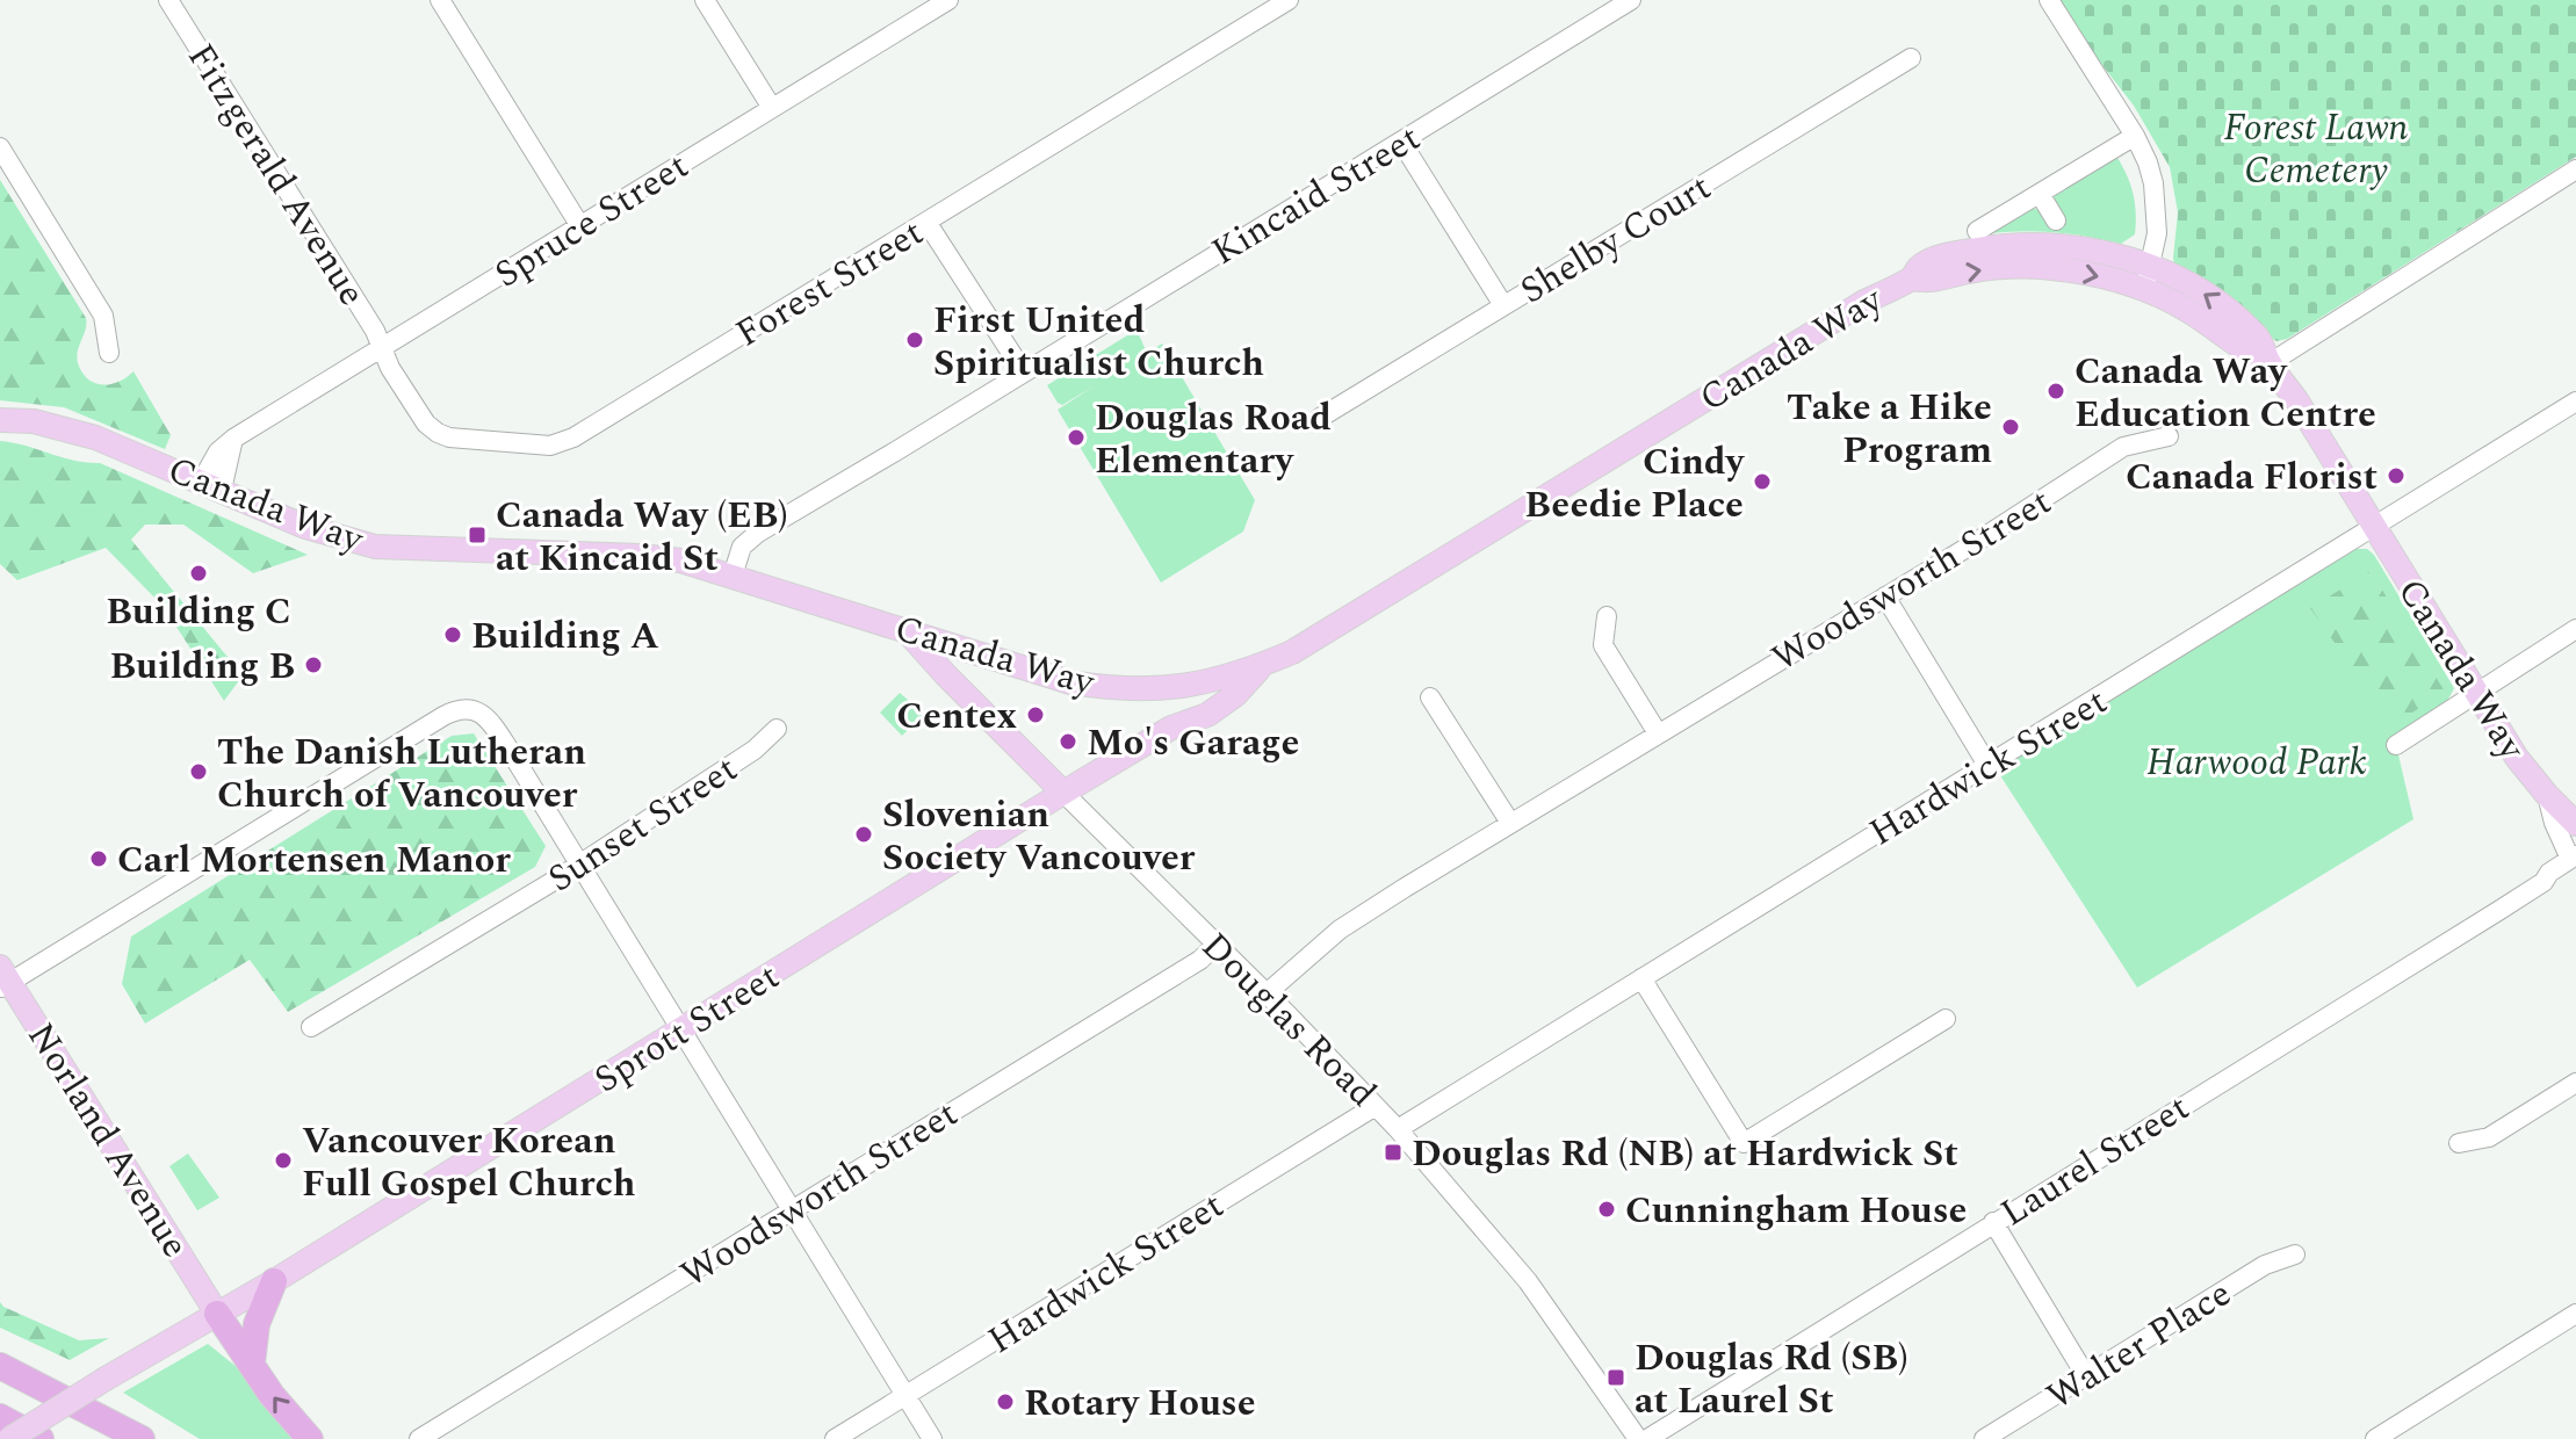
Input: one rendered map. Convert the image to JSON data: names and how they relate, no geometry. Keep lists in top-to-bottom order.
{
  "streets": {
    "main road": [
      "Canada Way",
      "Douglas Road",
      "Sprott Street",
      "Norland Avenue"
    ],
    "street": [
      "Fitzgerald Avenue",
      "Kincaid Street",
      "Spruce Street",
      "Shelby Court",
      "Forest Street",
      "Woodsworth Street",
      "Hardwick Street",
      "Sunset Street",
      "Laurel Street",
      "Walter Place"
    ]
  },
  "crossings": [
    ["Fitzgerald Avenue", "Spruce Street"],
    ["Fitzgerald Avenue", "Forest Street"],
    ["Kincaid Street", "Canada Way"],
    ["Spruce Street", "Forest Street"],
    ["Spruce Street", "Canada Way"],
    ["Canada Way", "Hardwick Street"],
    ["Canada Way", "Douglas Road"],
    ["Canada Way", "Sprott Street"],
    ["Woodsworth Street", "Douglas Road"],
    ["Hardwick Street", "Douglas Road"],
    ["Douglas Road", "Sprott Street"],
    ["Sprott Street", "Norland Avenue"]
  ],
  "parks": ["Forest Lawn Cemetery", "Harwood Park"],
  "places": {
    "other": [
      "First United Spiritualist Church",
      "Canada Way Education Centre",
      "Take a Hike Program",
      "Douglas Road Elementary",
      "Canada Florist",
      "Cindy Beedie Place",
      "Building C",
      "Building A",
      "Building B",
      "Centex",
      "Mo's Garage",
      "The Danish Lutheran Church of Vancouver",
      "Slovenian Society Vancouver",
      "Carl Mortensen Manor",
      "Vancouver Korean Full Gospel Church",
      "Cunningham House",
      "Rotary House"
    ],
    "transit": ["Canada Way (EB) at Kincaid St", "Douglas Rd (NB) at Hardwick St", "Douglas Rd (SB) at Laurel St"]
  }
}
